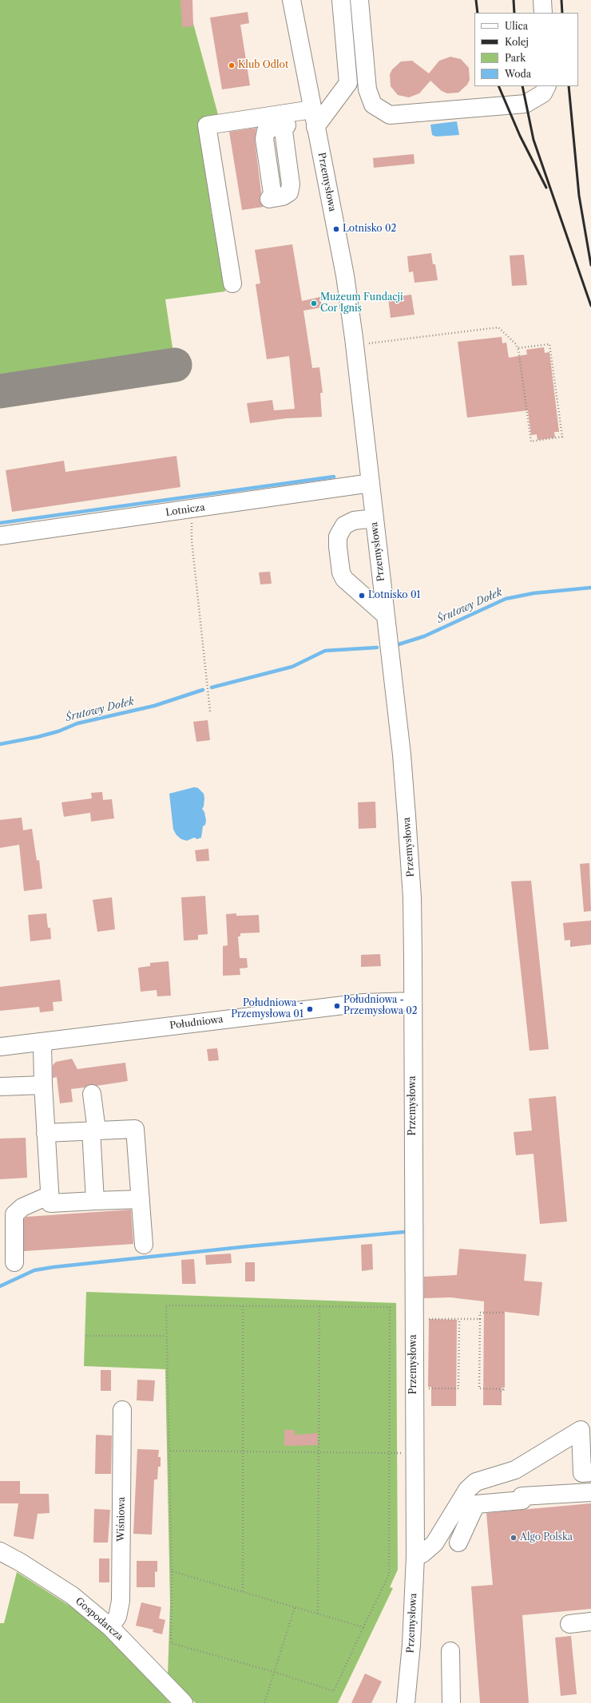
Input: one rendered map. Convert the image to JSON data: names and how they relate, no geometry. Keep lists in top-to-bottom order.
{
  "streets": {
    "street": [
      "Przemysłowa",
      "Lotnicza",
      "Południowa",
      "Wiśniowa",
      "Gospodarcza"
    ]
  },
  "crossings": [
    ["Przemysłowa", "Lotnicza"],
    ["Przemysłowa", "Południowa"],
    ["Wiśniowa", "Gospodarcza"]
  ],
  "water": ["Śrutowy Dołek"],
  "places": [
    "Klub Odlot",
    "Lotnisko 02",
    "Muzeum Fundacji Cor Ignis",
    "Lotnisko 01",
    "Południowa - Przemysłowa 02",
    "Południowa - Przemysłowa 01",
    "Algo Polska"
  ],
  "legend": [
    "Ulica",
    "Kolej",
    "Park",
    "Woda"
  ]
}
